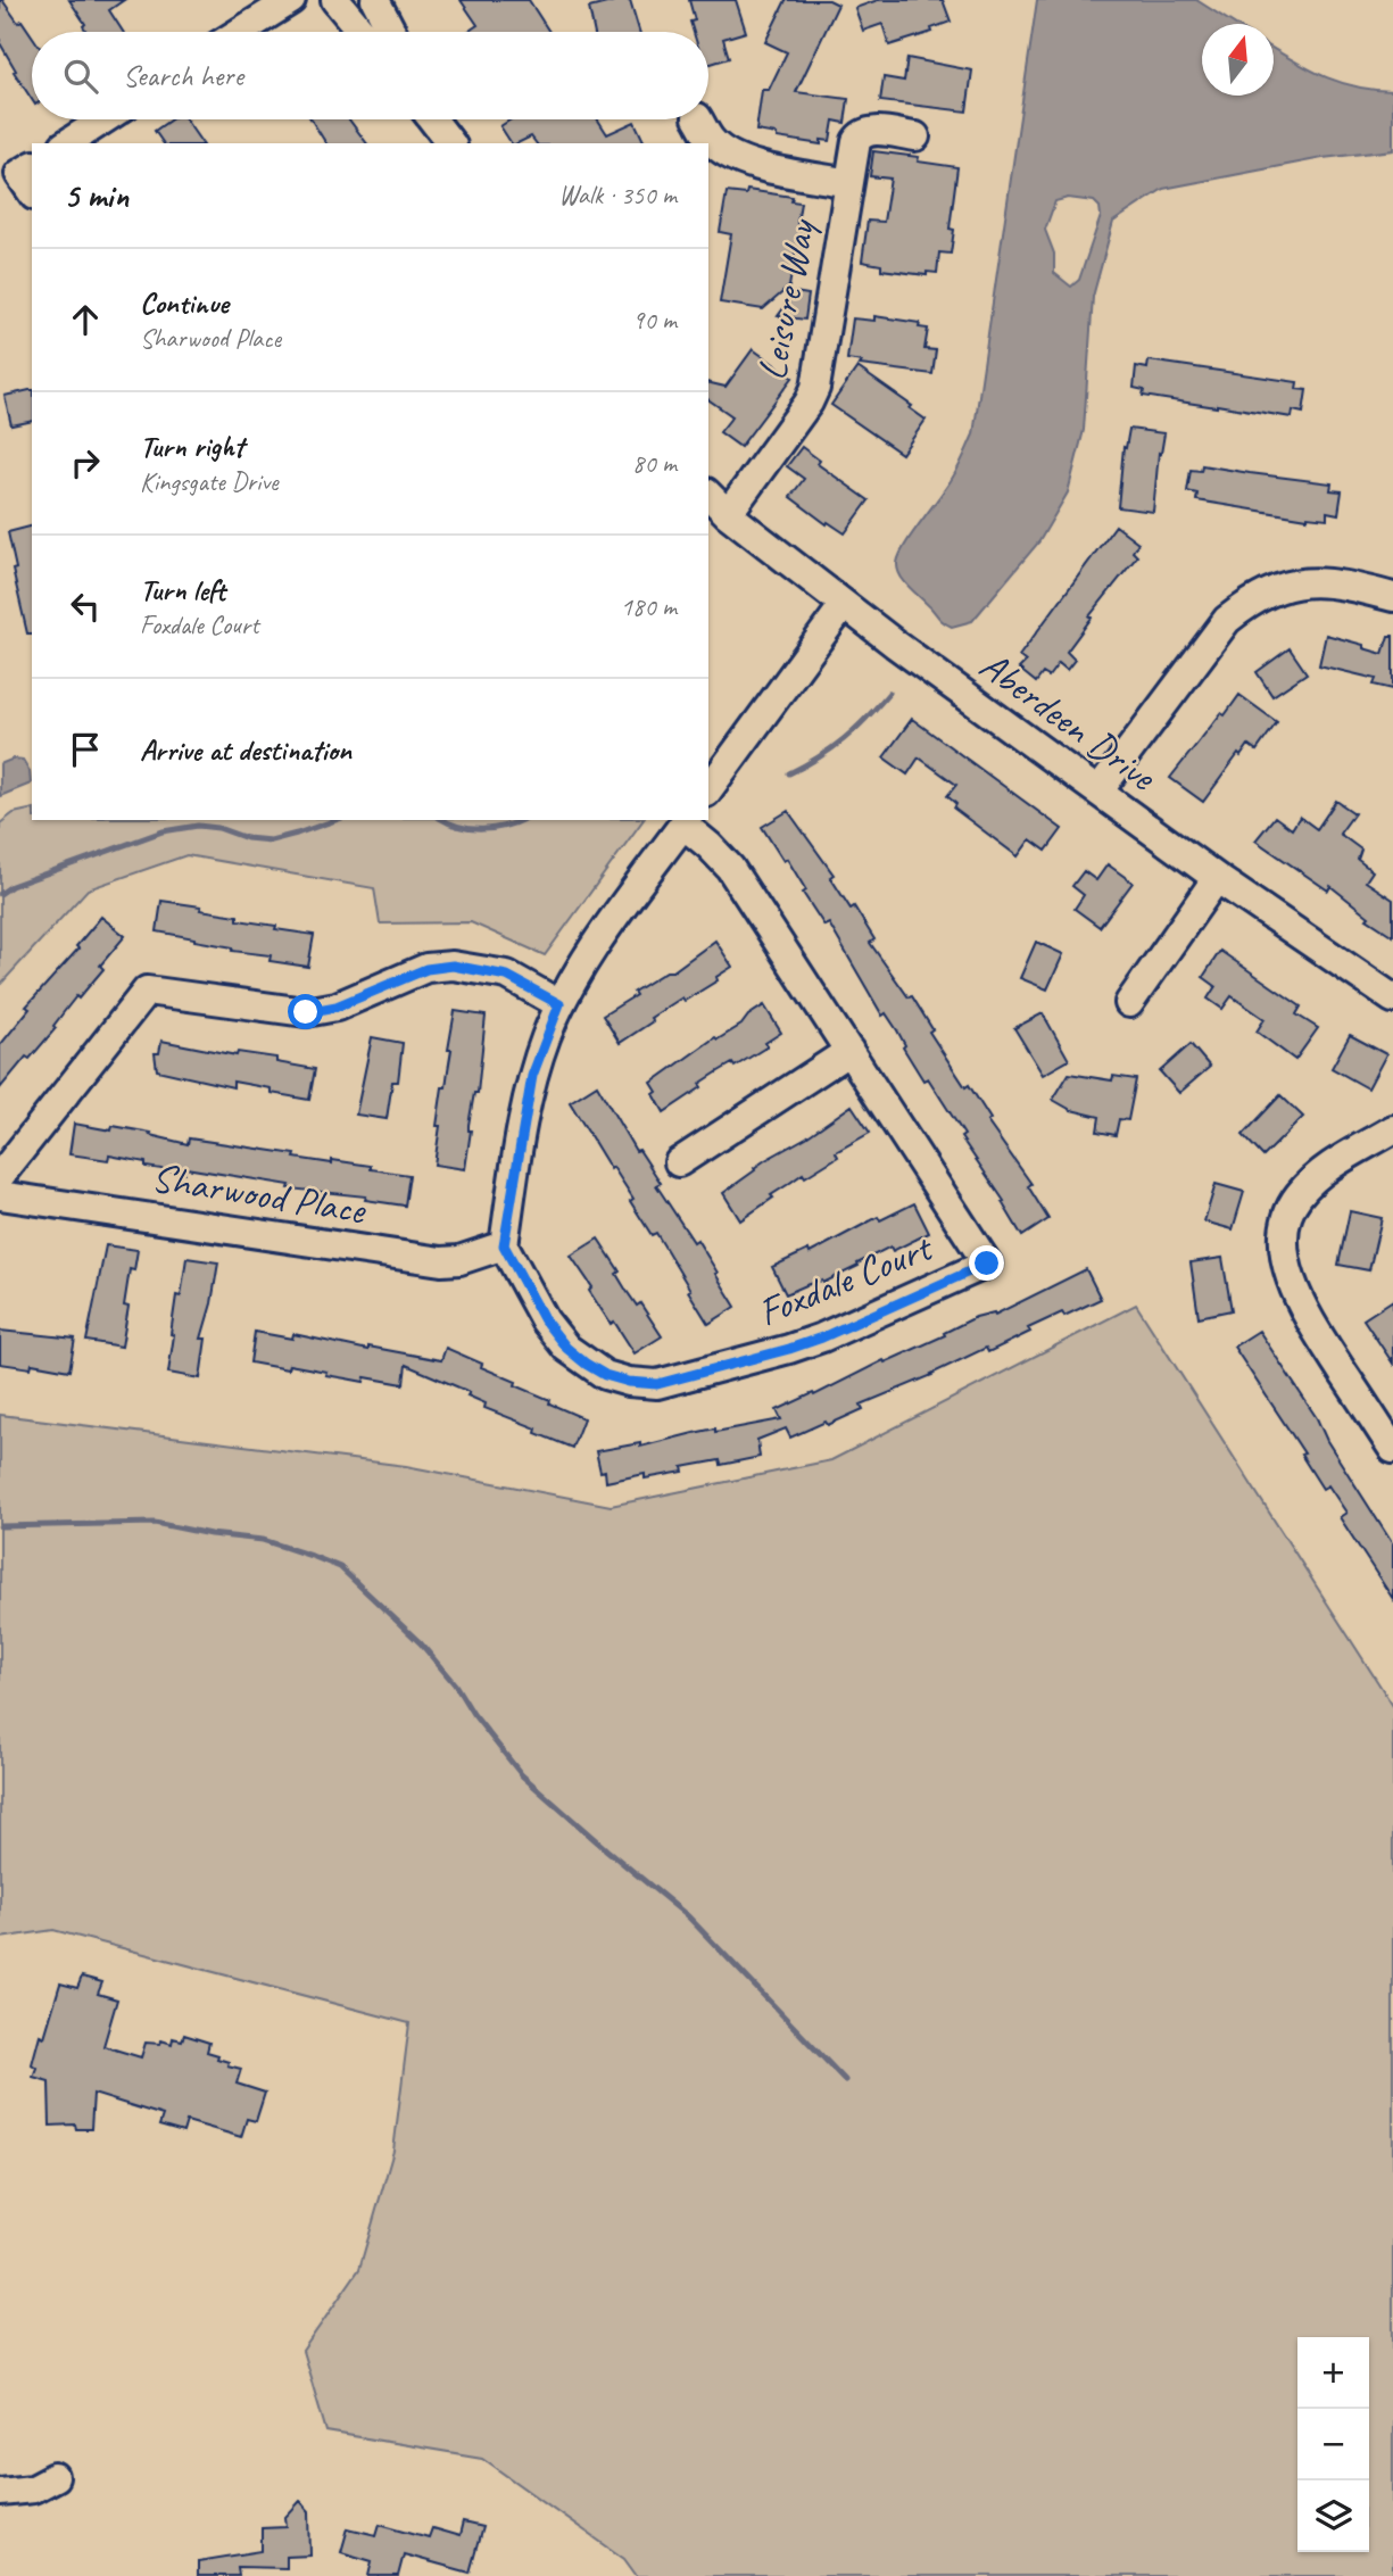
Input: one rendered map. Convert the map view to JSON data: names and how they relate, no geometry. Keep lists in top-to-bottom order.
{
  "streets": {
    "street": [
      "Leisure Way",
      "Aberdeen Drive",
      "Sharwood Place",
      "Foxdale Court"
    ]
  },
  "crossings": [
    ["Leisure Way", "Aberdeen Drive"],
    ["Sharwood Place", "Foxdale Court"]
  ],
  "north": "top",
  "page": {
    "search": "Search here",
    "heading": ["5 min", "Walk · 350 m"],
    "list": [
      ["Continue", "Sharwood Place", "90 m"],
      ["Turn right", "Kingsgate Drive", "80 m"],
      ["Turn left", "Foxdale Court", "180 m"],
      "Arrive at destination"
    ],
    "map_buttons": ["+", "−"]
  }
}
